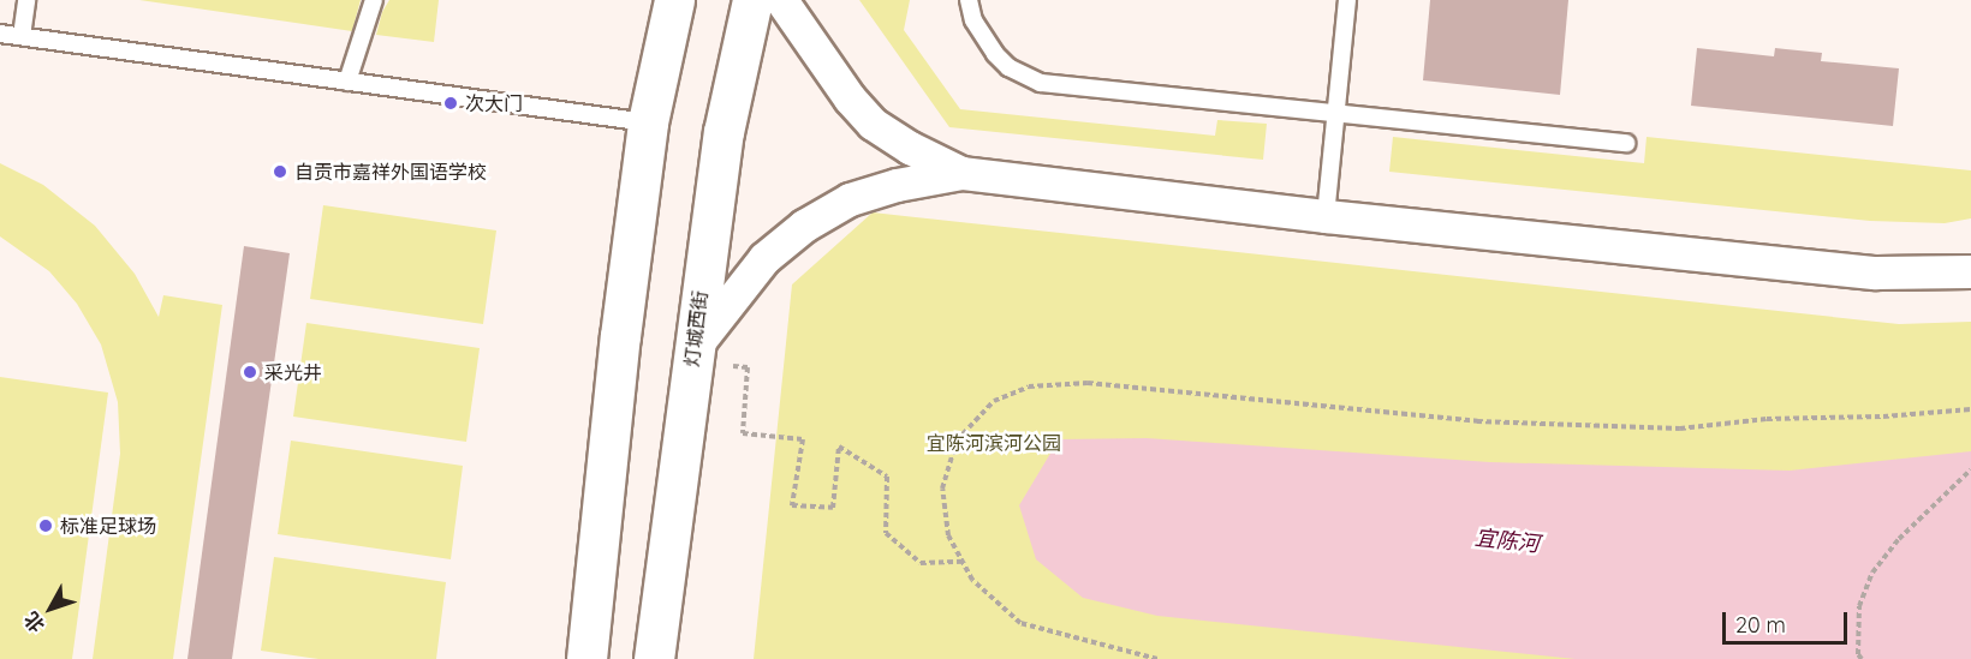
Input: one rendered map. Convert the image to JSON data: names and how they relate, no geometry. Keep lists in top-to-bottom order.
{
  "streets": {
    "street": ["灯城西街"]
  },
  "water": ["宜陈河"],
  "parks": ["宜陈河滨河公园"],
  "places": [
    "次大门",
    "自贡市嘉祥外国语学校",
    "采光井",
    "标准足球场"
  ],
  "scale_bar": "20 m",
  "north": "bottom left"
}
